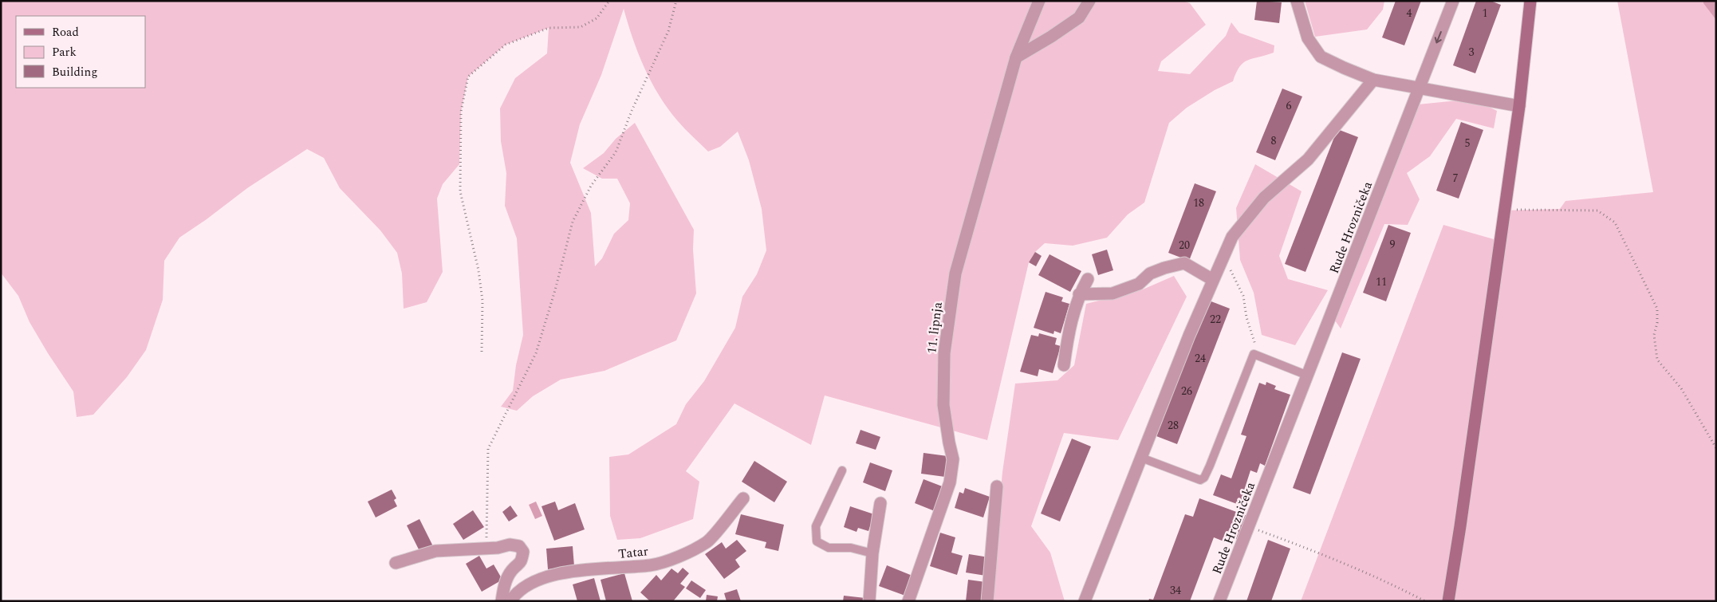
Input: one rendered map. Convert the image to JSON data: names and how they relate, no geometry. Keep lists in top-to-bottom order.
{
  "streets": {
    "street": ["Rude Hrozničeka", "11. lipnja", "Tatar"]
  },
  "house_numbers": [
    "4",
    "1",
    "3",
    "6",
    "8",
    "5",
    "7",
    "18",
    "9",
    "20",
    "11",
    "22",
    "24",
    "26",
    "28",
    "34"
  ],
  "legend": ["Road", "Park", "Building"]
}
